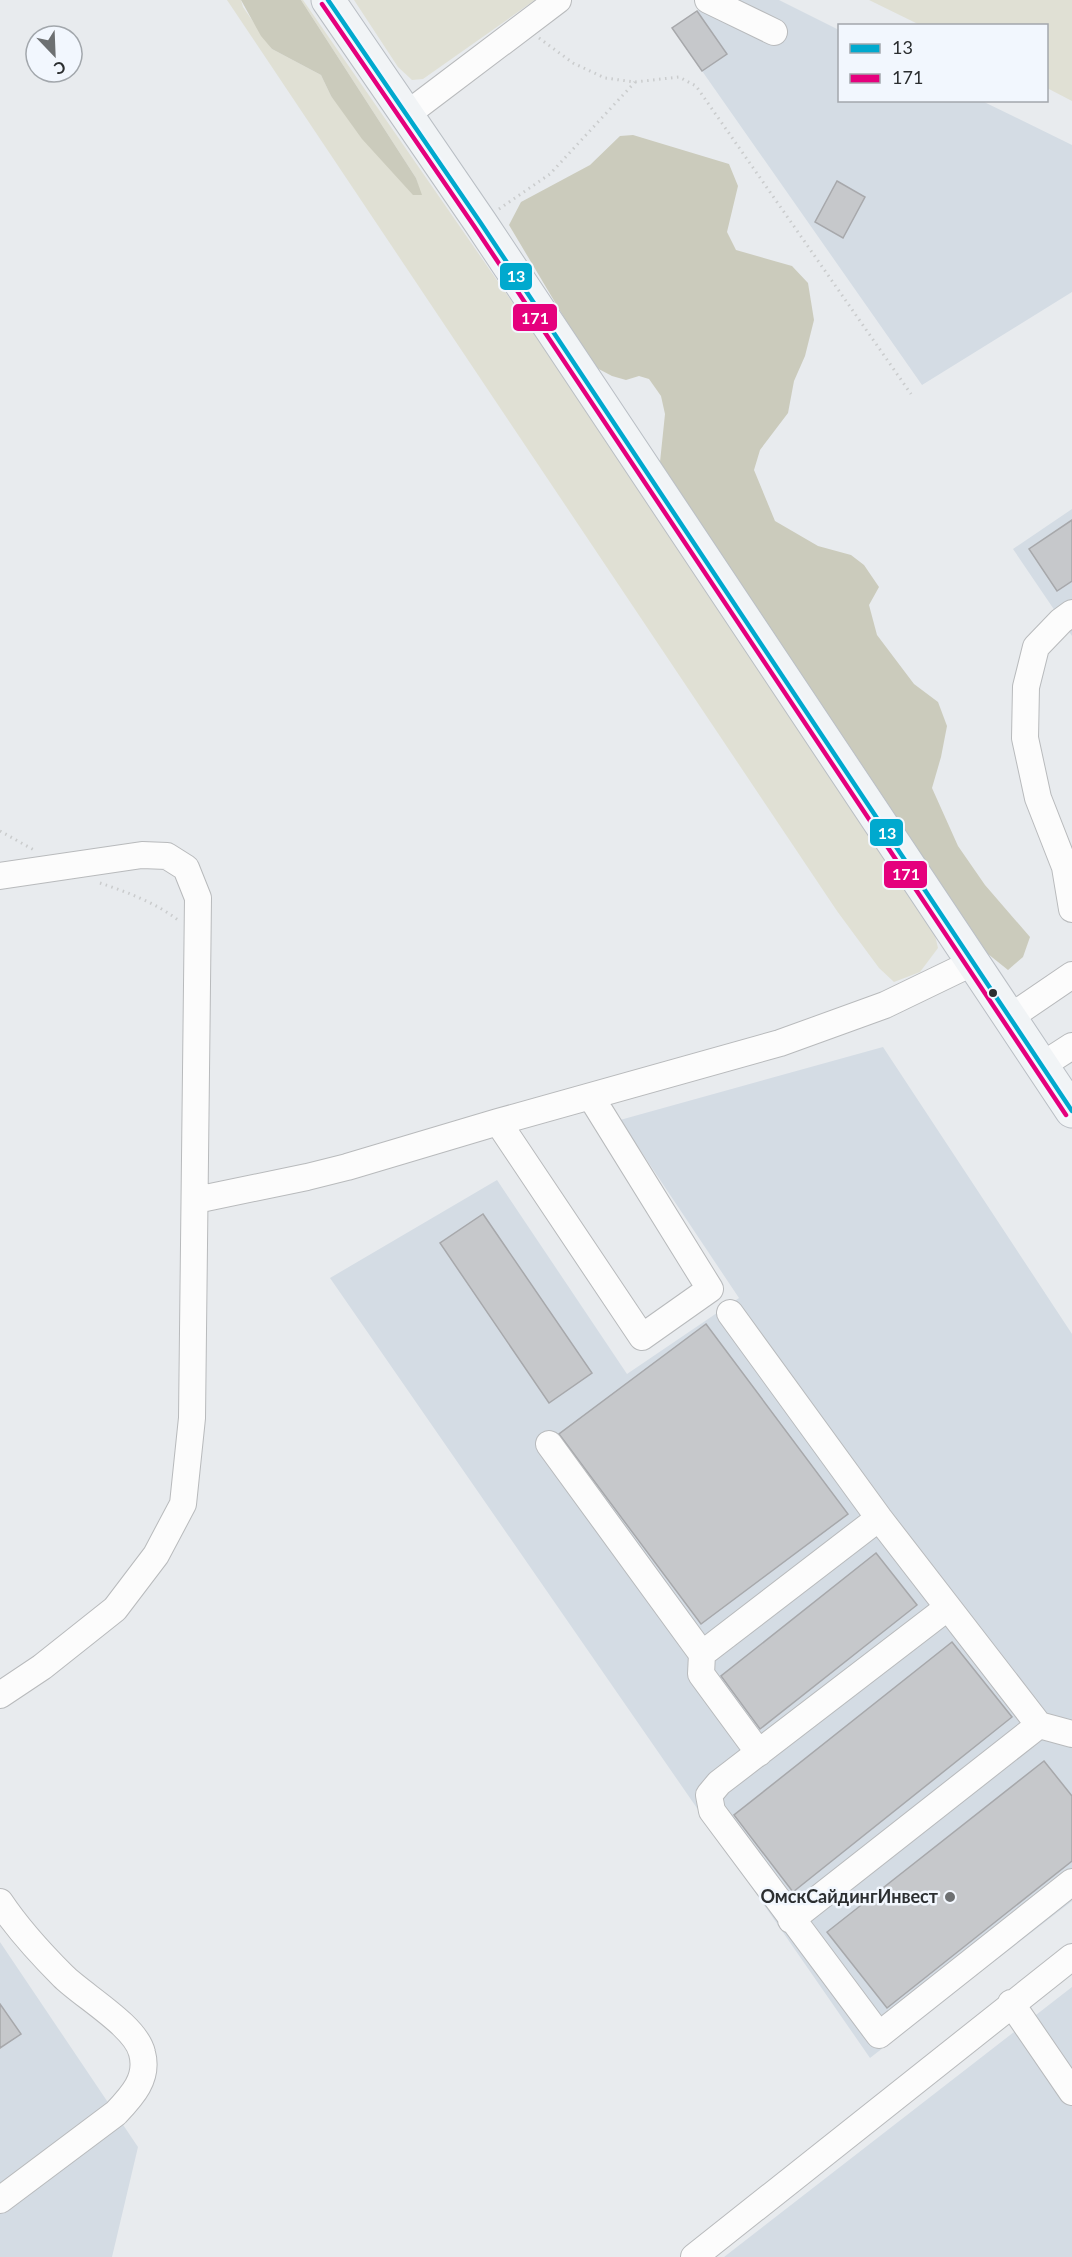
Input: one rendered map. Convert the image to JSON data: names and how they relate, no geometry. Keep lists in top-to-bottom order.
{
  "places": ["ОмскСайдингИнвест"],
  "lines": ["transit line 13", "transit line 171"],
  "legend": ["13", "171"],
  "north": "bottom right"
}
